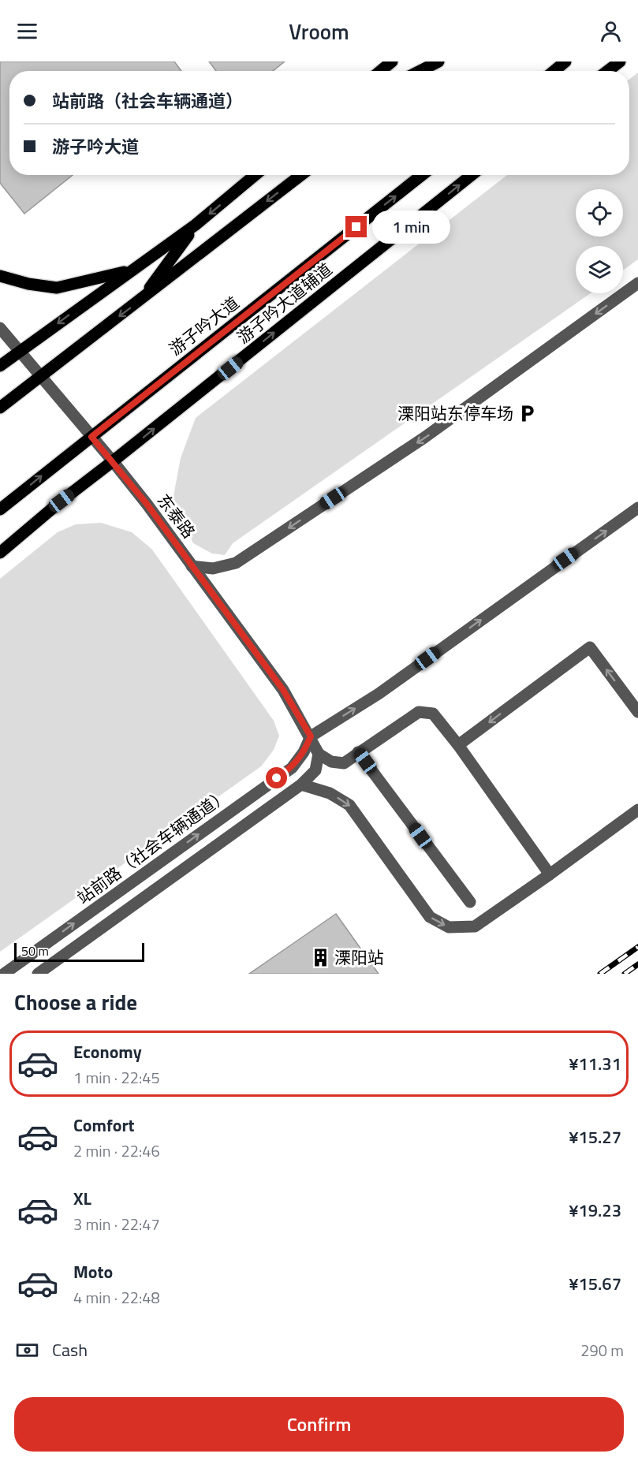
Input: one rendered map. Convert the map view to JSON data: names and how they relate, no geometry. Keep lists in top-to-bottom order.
{
  "streets": {
    "main road": ["游子吟大道辅道", "游子吟大道"],
    "street": ["东泰路", "站前路（社会车辆通道）"]
  },
  "crossings": [
    ["游子吟大道辅道", "东泰路"],
    ["游子吟大道", "东泰路"],
    ["东泰路", "站前路（社会车辆通道）"]
  ],
  "one_way": ["游子吟大道辅道"],
  "places": {
    "parking": ["溧阳站东停车场"],
    "building": ["溧阳站"]
  },
  "scale_bar": "50 m",
  "page": {
    "header": "Vroom",
    "banner": ["站前路（社会车辆通道）", "游子吟大道"],
    "bubble": "1 min",
    "scale": "50 m",
    "heading": "Choose a ride",
    "list": [
      {
        "name": "Economy",
        "note": "1 min · 22:45",
        "value": "¥11.31"
      },
      {
        "name": "Comfort",
        "note": "2 min · 22:46",
        "value": "¥15.27"
      },
      {
        "name": "XL",
        "note": "3 min · 22:47",
        "value": "¥19.23"
      },
      {
        "name": "Moto",
        "note": "4 min · 22:48",
        "value": "¥15.67"
      }
    ],
    "pay": ["Cash", "290 m"],
    "buttons": "Confirm"
  }
}
